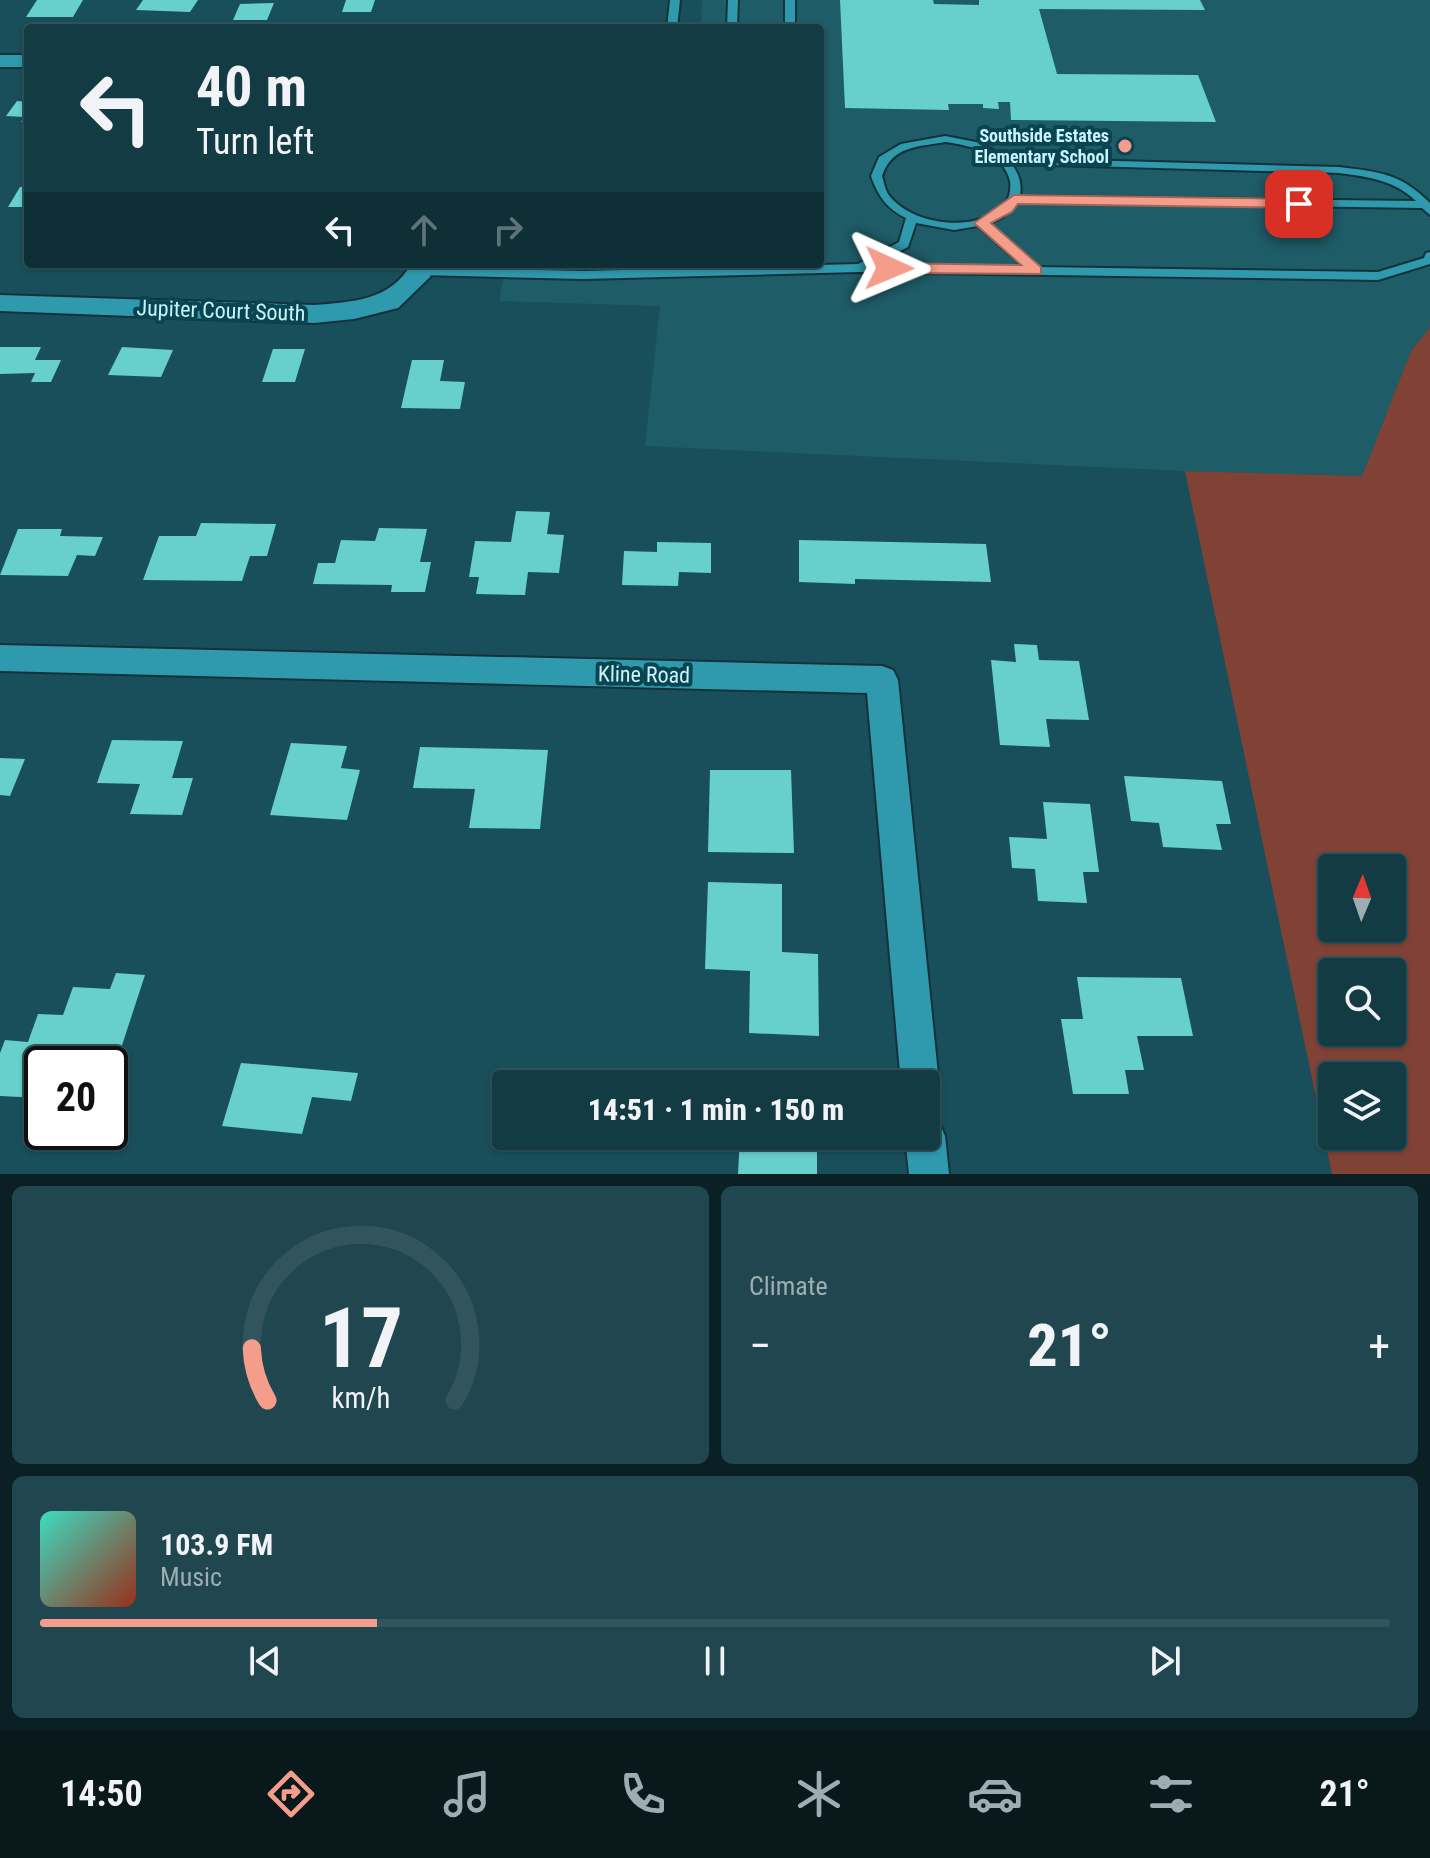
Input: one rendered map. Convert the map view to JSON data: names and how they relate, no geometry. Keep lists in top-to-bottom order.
{
  "streets": {
    "street": ["Jupiter Court South", "Kline Road"]
  },
  "places": ["Southside Estates Elementary School"],
  "north": "top",
  "page": {
    "turn": ["40 m", "Turn left"],
    "limit": "20",
    "trip": "14:51 · 1 min · 150 m",
    "tile": "Climate",
    "heat": ["−", "21°", "+"],
    "song": ["103.9 FM", "Music"],
    "tabs": ["14:50", "21°"],
    "gauge": ["17", "km/h"]
  }
}
